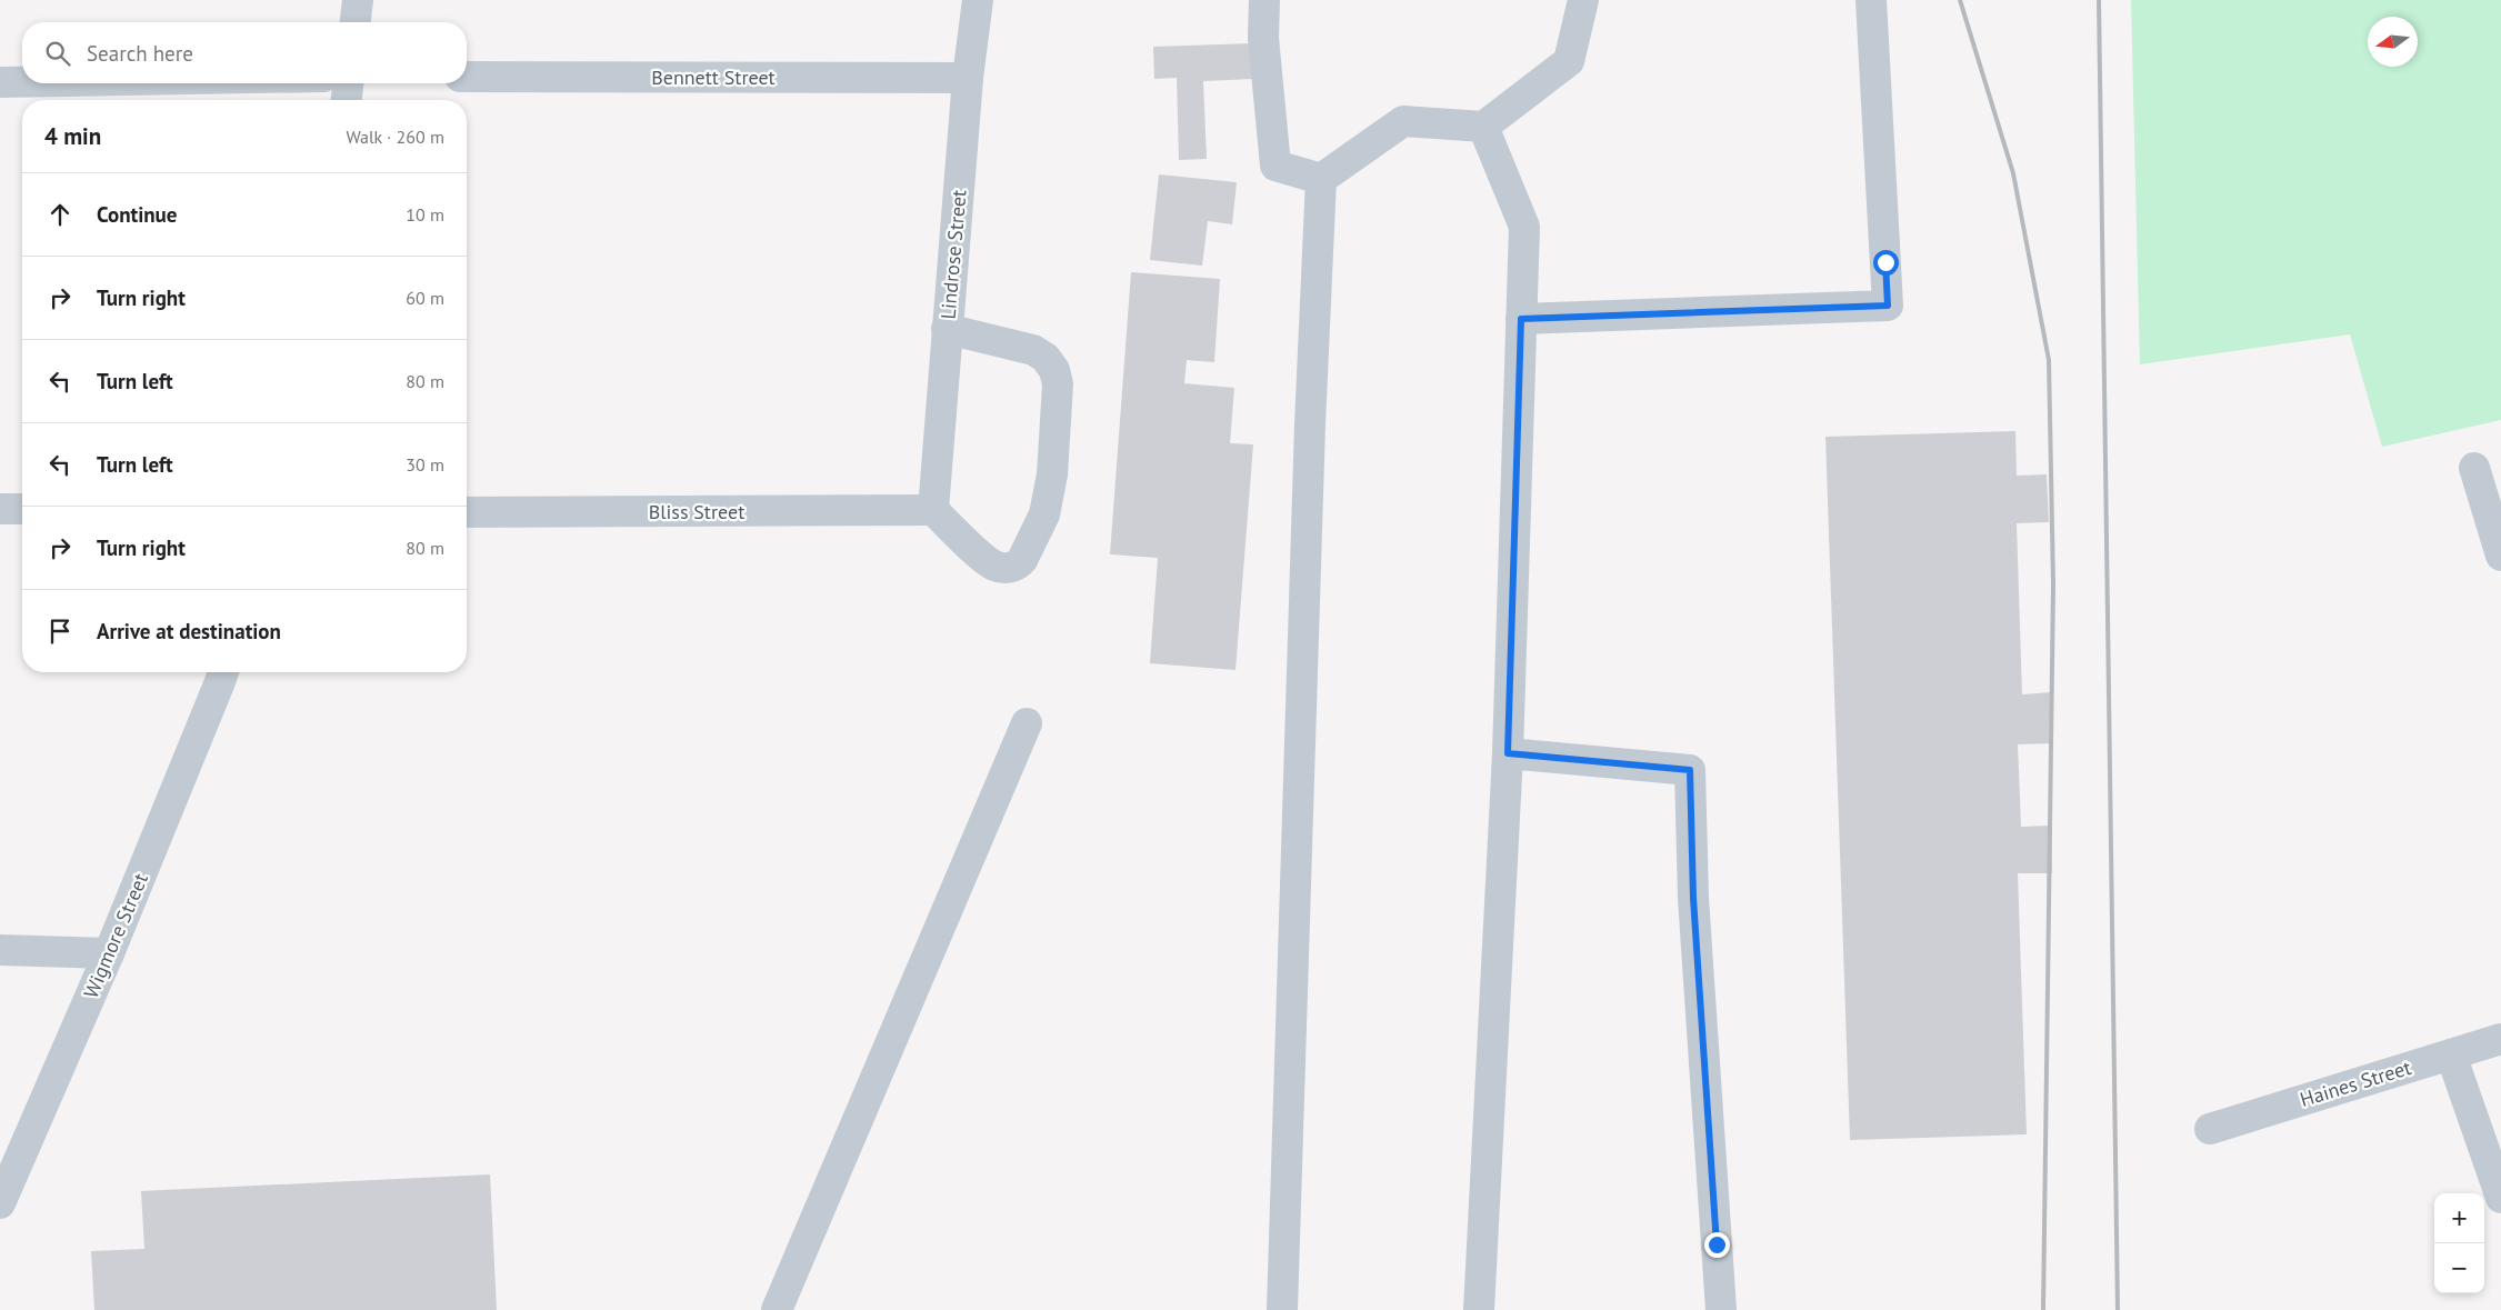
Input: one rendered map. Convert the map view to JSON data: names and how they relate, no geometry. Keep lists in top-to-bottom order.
{
  "streets": {
    "street": [
      "Bennett Street",
      "Lindrose Street",
      "Bliss Street",
      "Wigmore Street",
      "Haines Street"
    ]
  },
  "crossings": [
    ["Bennett Street", "Lindrose Street"],
    ["Lindrose Street", "Bliss Street"]
  ],
  "north": "left",
  "page": {
    "search": "Search here",
    "heading": ["4 min", "Walk · 260 m"],
    "list": [
      ["Continue", "10 m"],
      ["Turn right", "60 m"],
      ["Turn left", "80 m"],
      ["Turn left", "30 m"],
      ["Turn right", "80 m"],
      "Arrive at destination"
    ],
    "map_buttons": ["+", "−"]
  }
}
